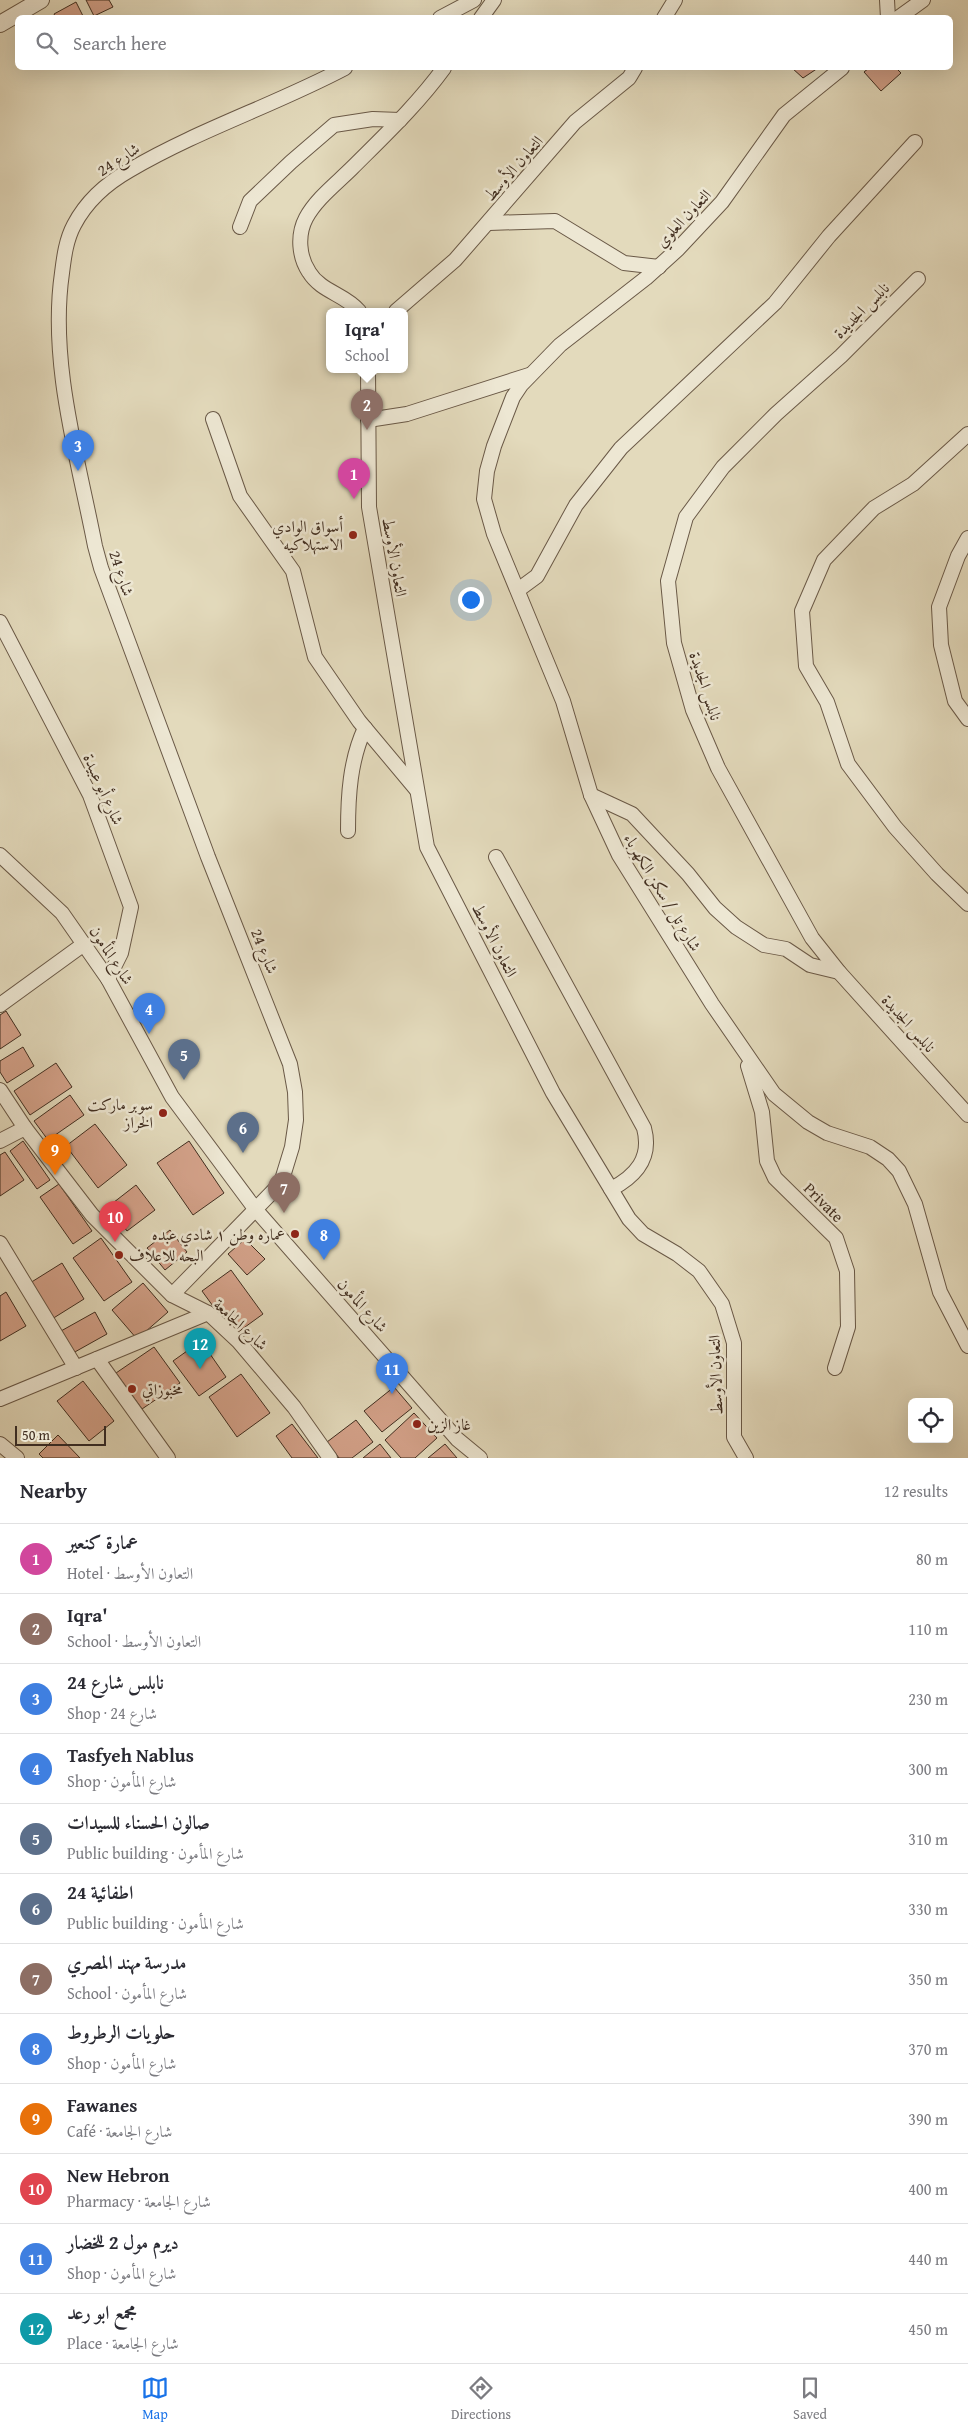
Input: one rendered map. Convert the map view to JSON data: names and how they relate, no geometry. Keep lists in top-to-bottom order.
{
  "streets": {
    "street": [
      "شارع 24",
      "التعاون الأوسط",
      "التعاون العلوي",
      "نابلس الجديدة",
      "شارع أبو عبيدة",
      "شارع تل / سكن الكهرباء",
      "شارع المأمون",
      "Private",
      "شارع الجامعة"
    ]
  },
  "crossings": [
    ["شارع 24", "شارع المأمون"],
    ["شارع 24", "شارع الجامعة"],
    ["التعاون العلوي", "شارع تل / سكن الكهرباء"],
    ["شارع أبو عبيدة", "شارع المأمون"]
  ],
  "places": [
    "أسواق الوادي الاستهلاكيه",
    "سوبر ماركت الخراز",
    "عماره وطن ١ شادي عبده",
    "البحه للاعلاف",
    "مخبوزاتي",
    "غاز الزين"
  ],
  "scale_bar": "50 m",
  "page": {
    "search": "Search here",
    "popup": ["Iqra'", "School"],
    "pins": [
      "2",
      "3",
      "1",
      "4",
      "5",
      "6",
      "9",
      "7",
      "10",
      "8",
      "12",
      "11"
    ],
    "scale": "50 m",
    "heading": ["Nearby", "12 results"],
    "list": [
      {
        "mark": "1",
        "name": "عمارة كنعير",
        "note": "Hotel · التعاون الأوسط",
        "value": "80 m"
      },
      {
        "mark": "2",
        "name": "Iqra'",
        "note": "School · التعاون الأوسط",
        "value": "110 m"
      },
      {
        "mark": "3",
        "name": "نابلس شارع 24",
        "note": "Shop · شارع 24",
        "value": "230 m"
      },
      {
        "mark": "4",
        "name": "Tasfyeh Nablus",
        "note": "Shop · شارع المأمون",
        "value": "300 m"
      },
      {
        "mark": "5",
        "name": "صالون الحسناء للسيدات",
        "note": "Public building · شارع المأمون",
        "value": "310 m"
      },
      {
        "mark": "6",
        "name": "اطفائية 24",
        "note": "Public building · شارع المأمون",
        "value": "330 m"
      },
      {
        "mark": "7",
        "name": "مدرسة مهند المصري",
        "note": "School · شارع المأمون",
        "value": "350 m"
      },
      {
        "mark": "8",
        "name": "حلويات الرطروط",
        "note": "Shop · شارع المأمون",
        "value": "370 m"
      },
      {
        "mark": "9",
        "name": "Fawanes",
        "note": "Café · شارع الجامعة",
        "value": "390 m"
      },
      {
        "mark": "10",
        "name": "New Hebron",
        "note": "Pharmacy · شارع الجامعة",
        "value": "400 m"
      },
      {
        "mark": "11",
        "name": "ديرم مول 2 للخضار",
        "note": "Shop · شارع المأمون",
        "value": "440 m"
      },
      {
        "mark": "12",
        "name": "مجمع ابو رعد",
        "note": "Place · شارع الجامعة",
        "value": "450 m"
      }
    ],
    "nav": ["Map", "Directions", "Saved"]
  }
}
